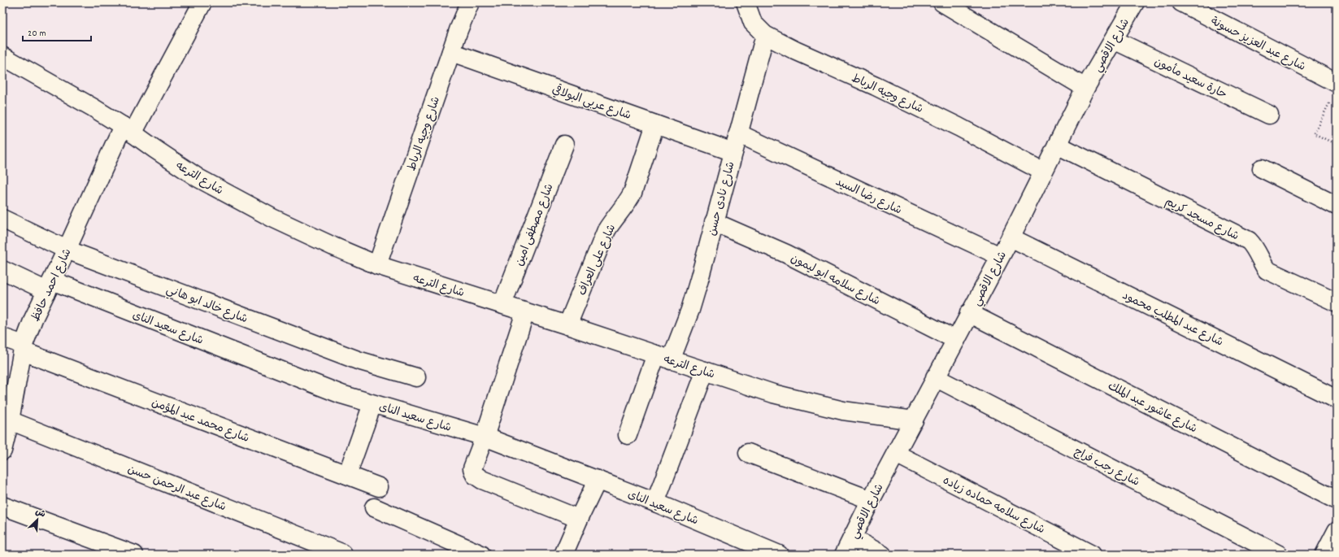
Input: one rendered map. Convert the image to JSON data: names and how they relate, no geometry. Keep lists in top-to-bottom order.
{
  "streets": {
    "street": [
      "شارع عبد العزيز حسونة",
      "شارع الاقصي",
      "حارة سعيد مأمون",
      "شارع وجيه الرباط",
      "شارع عربى البولاقي",
      "شارع الترعه",
      "شارع رضا السيد",
      "شارع نادى حسن",
      "شارع مسجد كريم",
      "شارع مصطفى امين",
      "شارع على العراف",
      "شارع سلامه ابو ليمون",
      "شارع احمد حافظ",
      "شارع خالد ابو هاني",
      "شارع عبد المطلب محمود",
      "شارع سعيد الناى",
      "شارع عاشور عبد الملك",
      "شارع محمد عبد المؤمن",
      "شارع رجب فراج",
      "شارع عبد الرحمن حسن",
      "شارع سلامه حماده زياده"
    ]
  },
  "crossings": [
    ["شارع الاقصي", "حارة سعيد مأمون"],
    ["شارع الاقصي", "شارع وجيه الرباط"],
    ["شارع الاقصي", "شارع الترعه"],
    ["شارع الاقصي", "شارع رضا السيد"],
    ["شارع الاقصي", "شارع مسجد كريم"],
    ["شارع الاقصي", "شارع سلامه ابو ليمون"],
    ["شارع الاقصي", "شارع عبد المطلب محمود"],
    ["شارع الاقصي", "شارع عاشور عبد الملك"],
    ["شارع الاقصي", "شارع رجب فراج"],
    ["شارع الاقصي", "شارع سلامه حماده زياده"],
    ["شارع وجيه الرباط", "شارع عربى البولاقي"],
    ["شارع وجيه الرباط", "شارع الترعه"],
    ["شارع وجيه الرباط", "شارع نادى حسن"],
    ["شارع عربى البولاقي", "شارع نادى حسن"],
    ["شارع عربى البولاقي", "شارع على العراف"],
    ["شارع الترعه", "شارع نادى حسن"],
    ["شارع الترعه", "شارع مصطفى امين"],
    ["شارع الترعه", "شارع على العراف"],
    ["شارع الترعه", "شارع احمد حافظ"],
    ["شارع رضا السيد", "شارع نادى حسن"],
    ["شارع نادى حسن", "شارع سلامه ابو ليمون"],
    ["شارع احمد حافظ", "شارع خالد ابو هاني"],
    ["شارع احمد حافظ", "شارع سعيد الناى"],
    ["شارع احمد حافظ", "شارع محمد عبد المؤمن"],
    ["شارع احمد حافظ", "شارع عبد الرحمن حسن"]
  ],
  "scale_bar": "20 m",
  "north": "top right"
}
